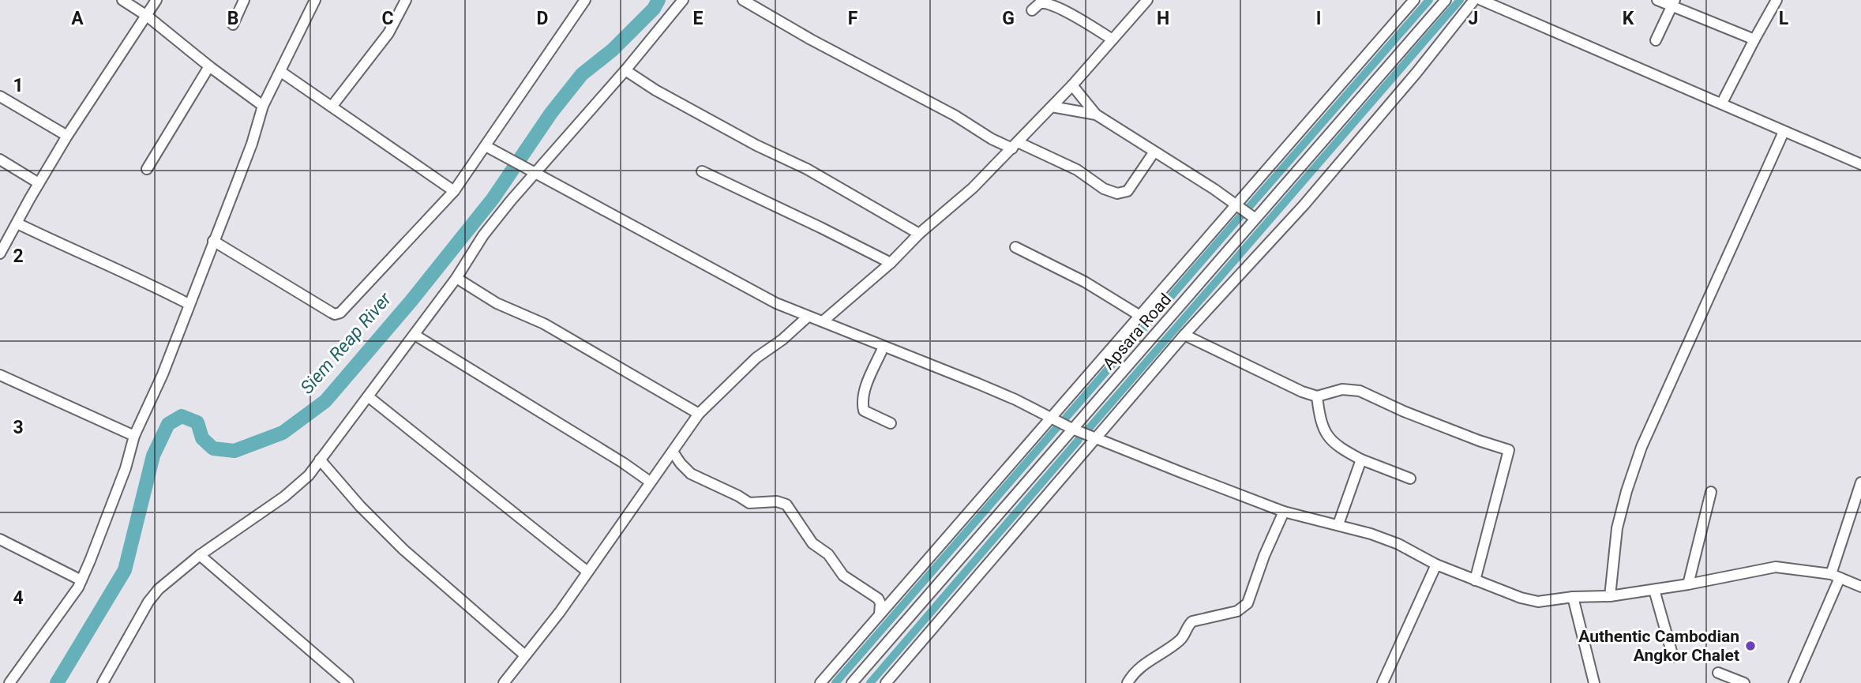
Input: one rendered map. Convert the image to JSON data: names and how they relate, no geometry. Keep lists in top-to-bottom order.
{
  "streets": {
    "street": ["Apsara Road"]
  },
  "water": ["Siem Reap River"],
  "places": ["Authentic Cambodian Angkor Chalet"],
  "grid": {
    "columns": [
      "A",
      "B",
      "C",
      "D",
      "E",
      "F",
      "G",
      "H",
      "I",
      "J",
      "K",
      "L"
    ],
    "rows": [
      "1",
      "2",
      "3",
      "4"
    ]
  }
}
